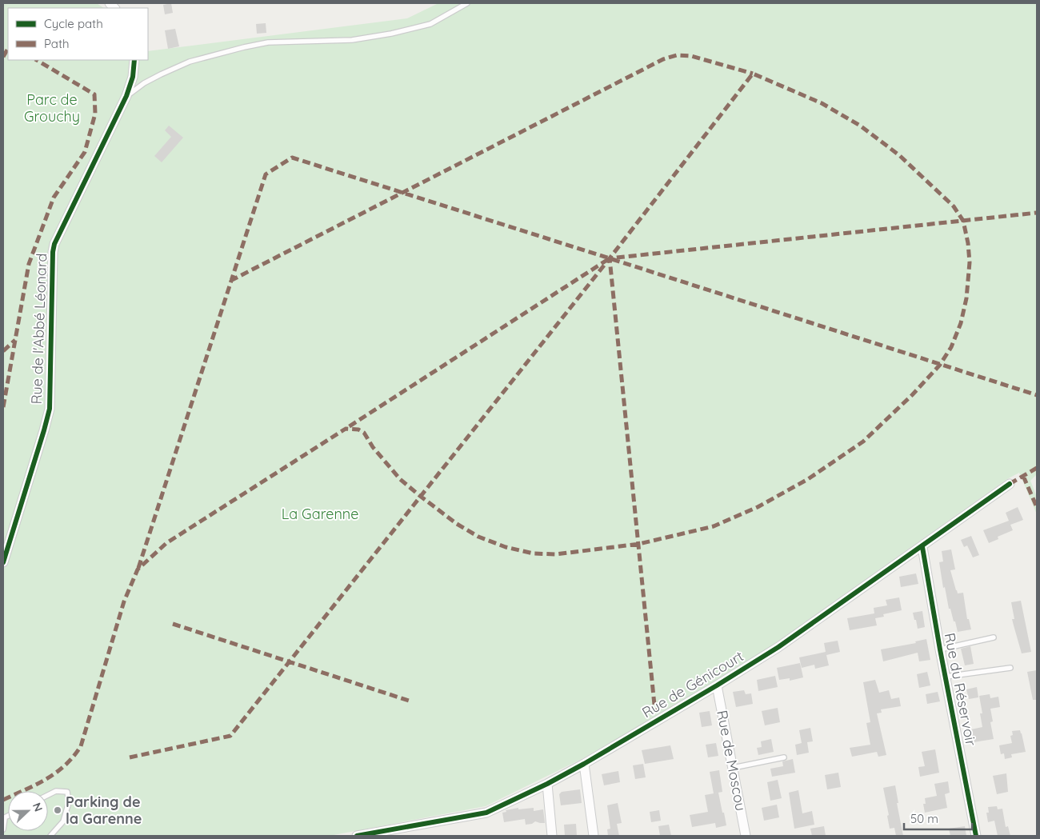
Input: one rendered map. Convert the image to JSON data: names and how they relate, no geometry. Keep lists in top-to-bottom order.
{
  "streets": {
    "street": [
      "Rue de l'Abbé Léonard",
      "Rue de Génicourt",
      "Rue du Réservoir",
      "Rue de Moscou"
    ]
  },
  "crossings": [
    ["Rue de Génicourt", "Rue du Réservoir"],
    ["Rue de Génicourt", "Rue de Moscou"]
  ],
  "parks": ["Parc de Grouchy", "La Garenne"],
  "places": ["Parking de la Garenne"],
  "legend": ["Cycle path", "Path"],
  "scale_bar": "50 m",
  "north": "right"
}
